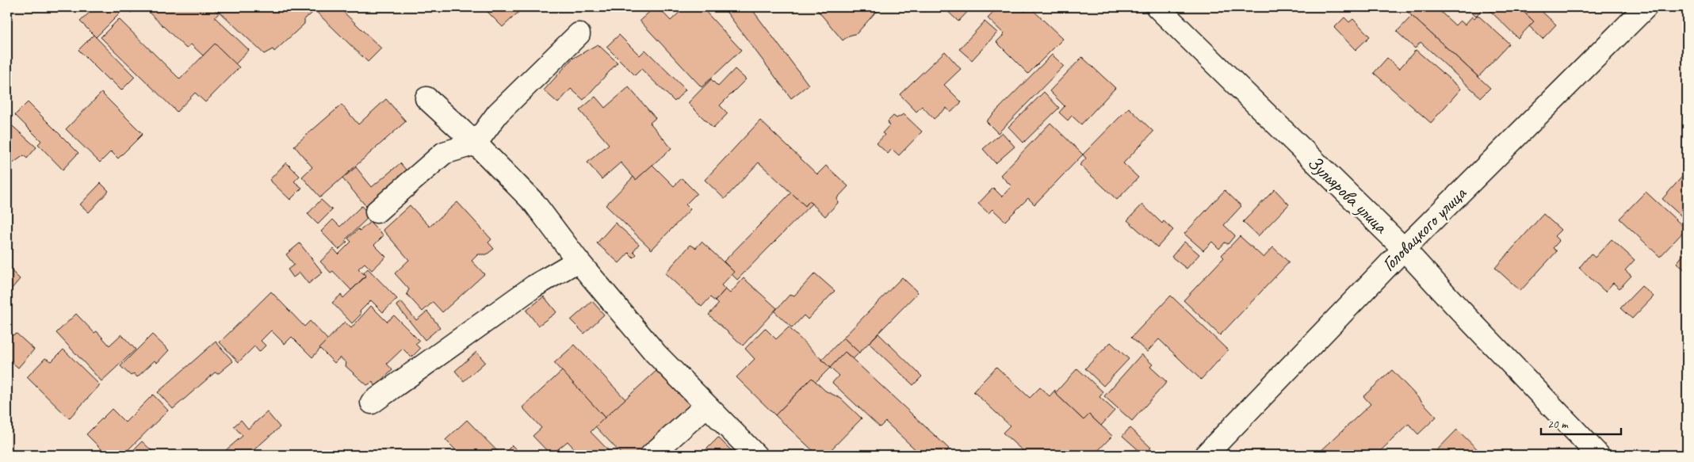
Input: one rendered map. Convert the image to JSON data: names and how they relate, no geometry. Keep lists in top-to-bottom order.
{
  "streets": {
    "street": ["Зульярова улица", "Головацкого улица"]
  },
  "crossings": [
    ["Зульярова улица", "Головацкого улица"]
  ],
  "scale_bar": "20 m"
}
